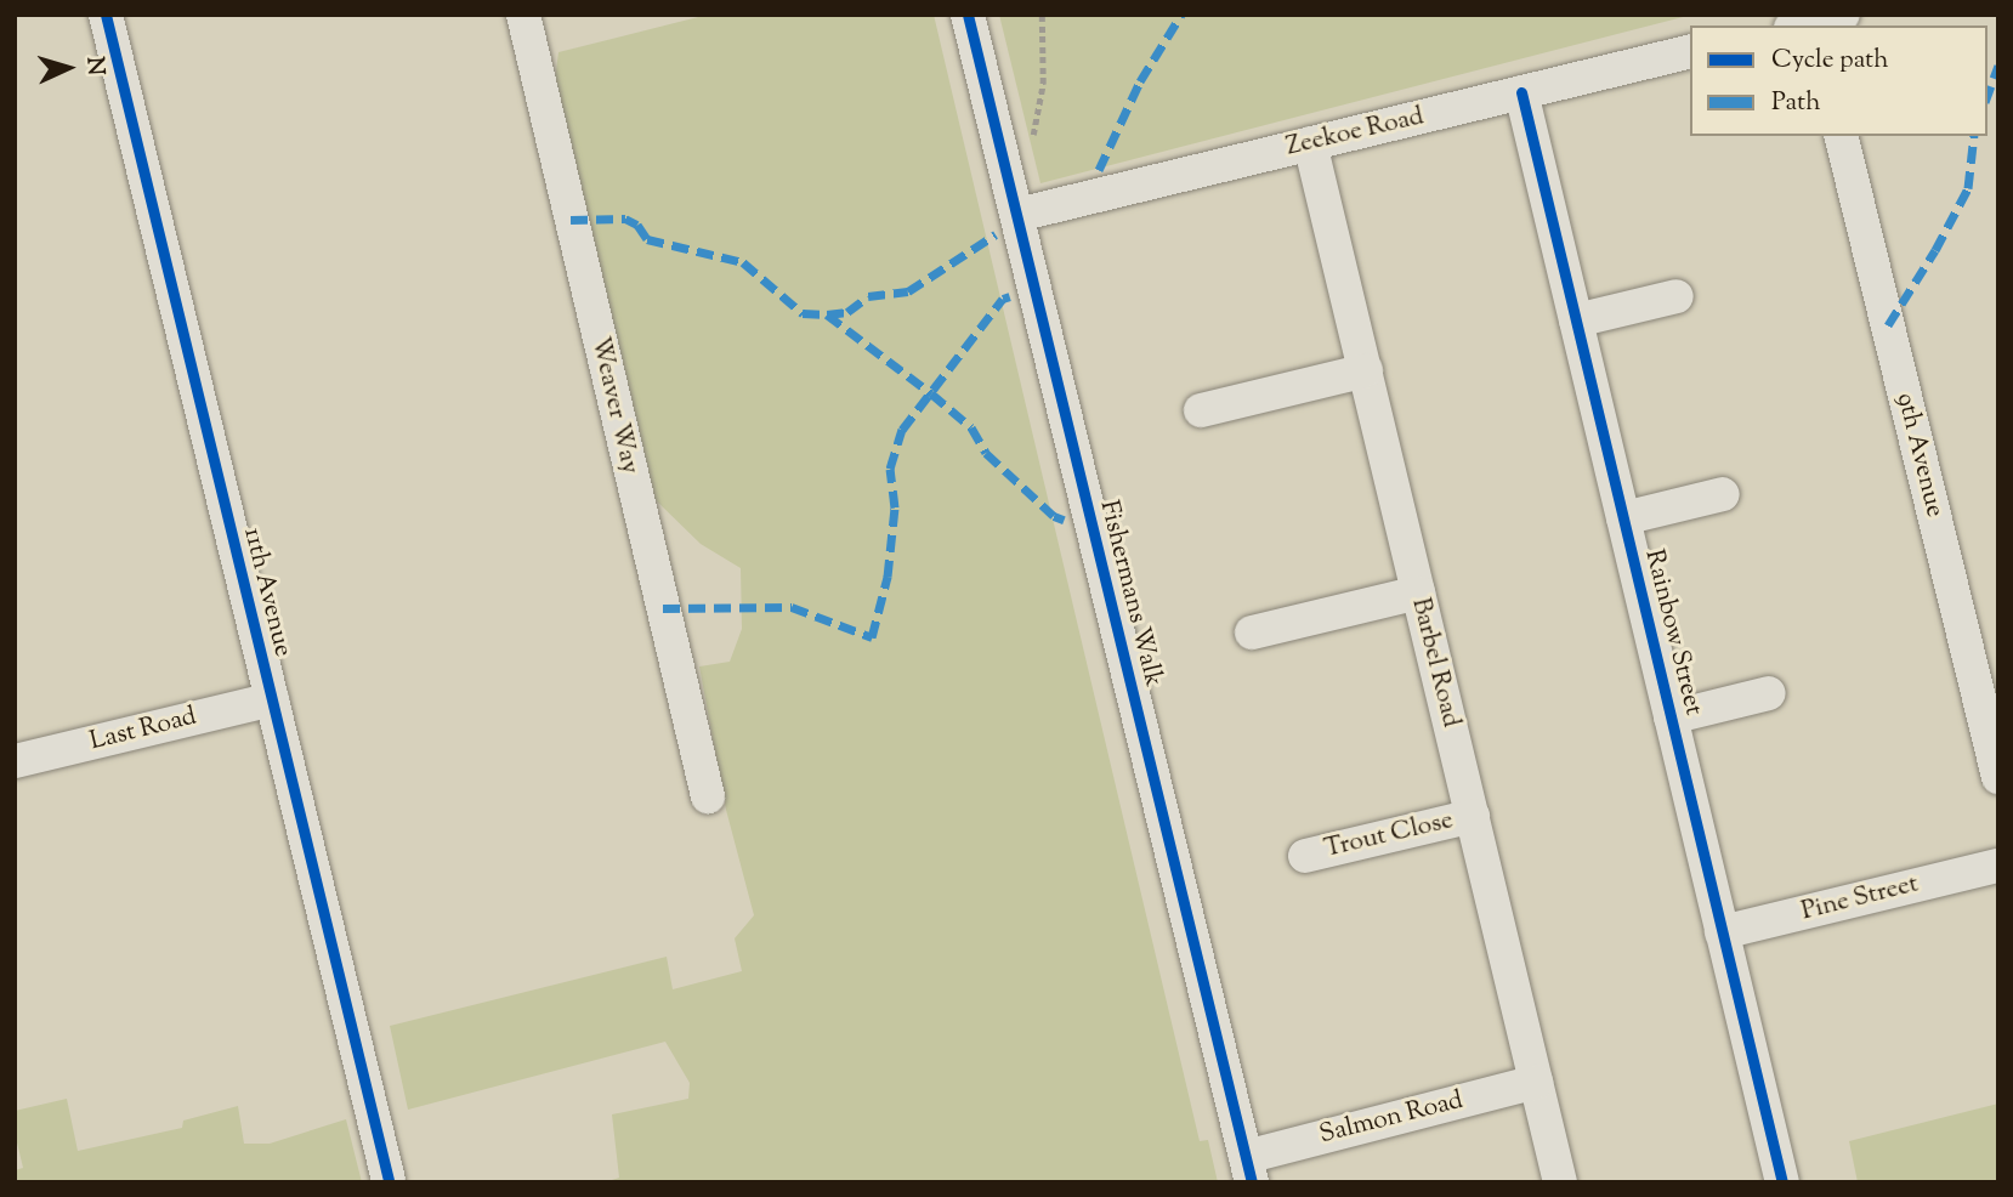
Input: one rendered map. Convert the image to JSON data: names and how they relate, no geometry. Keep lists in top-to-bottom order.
{
  "streets": {
    "street": [
      "Zeekoe Road",
      "Weaver Way",
      "9th Avenue",
      "11th Avenue",
      "Fishermans Walk",
      "Rainbow Street",
      "Barbel Road",
      "Last Road",
      "Trout Close",
      "Pine Street",
      "Salmon Road"
    ]
  },
  "crossings": [
    ["Zeekoe Road", "Fishermans Walk"],
    ["Zeekoe Road", "Rainbow Street"],
    ["Zeekoe Road", "Barbel Road"],
    ["11th Avenue", "Last Road"],
    ["Fishermans Walk", "Salmon Road"],
    ["Rainbow Street", "Pine Street"],
    ["Barbel Road", "Trout Close"],
    ["Barbel Road", "Salmon Road"]
  ],
  "legend": ["Cycle path", "Path"],
  "north": "right"
}
